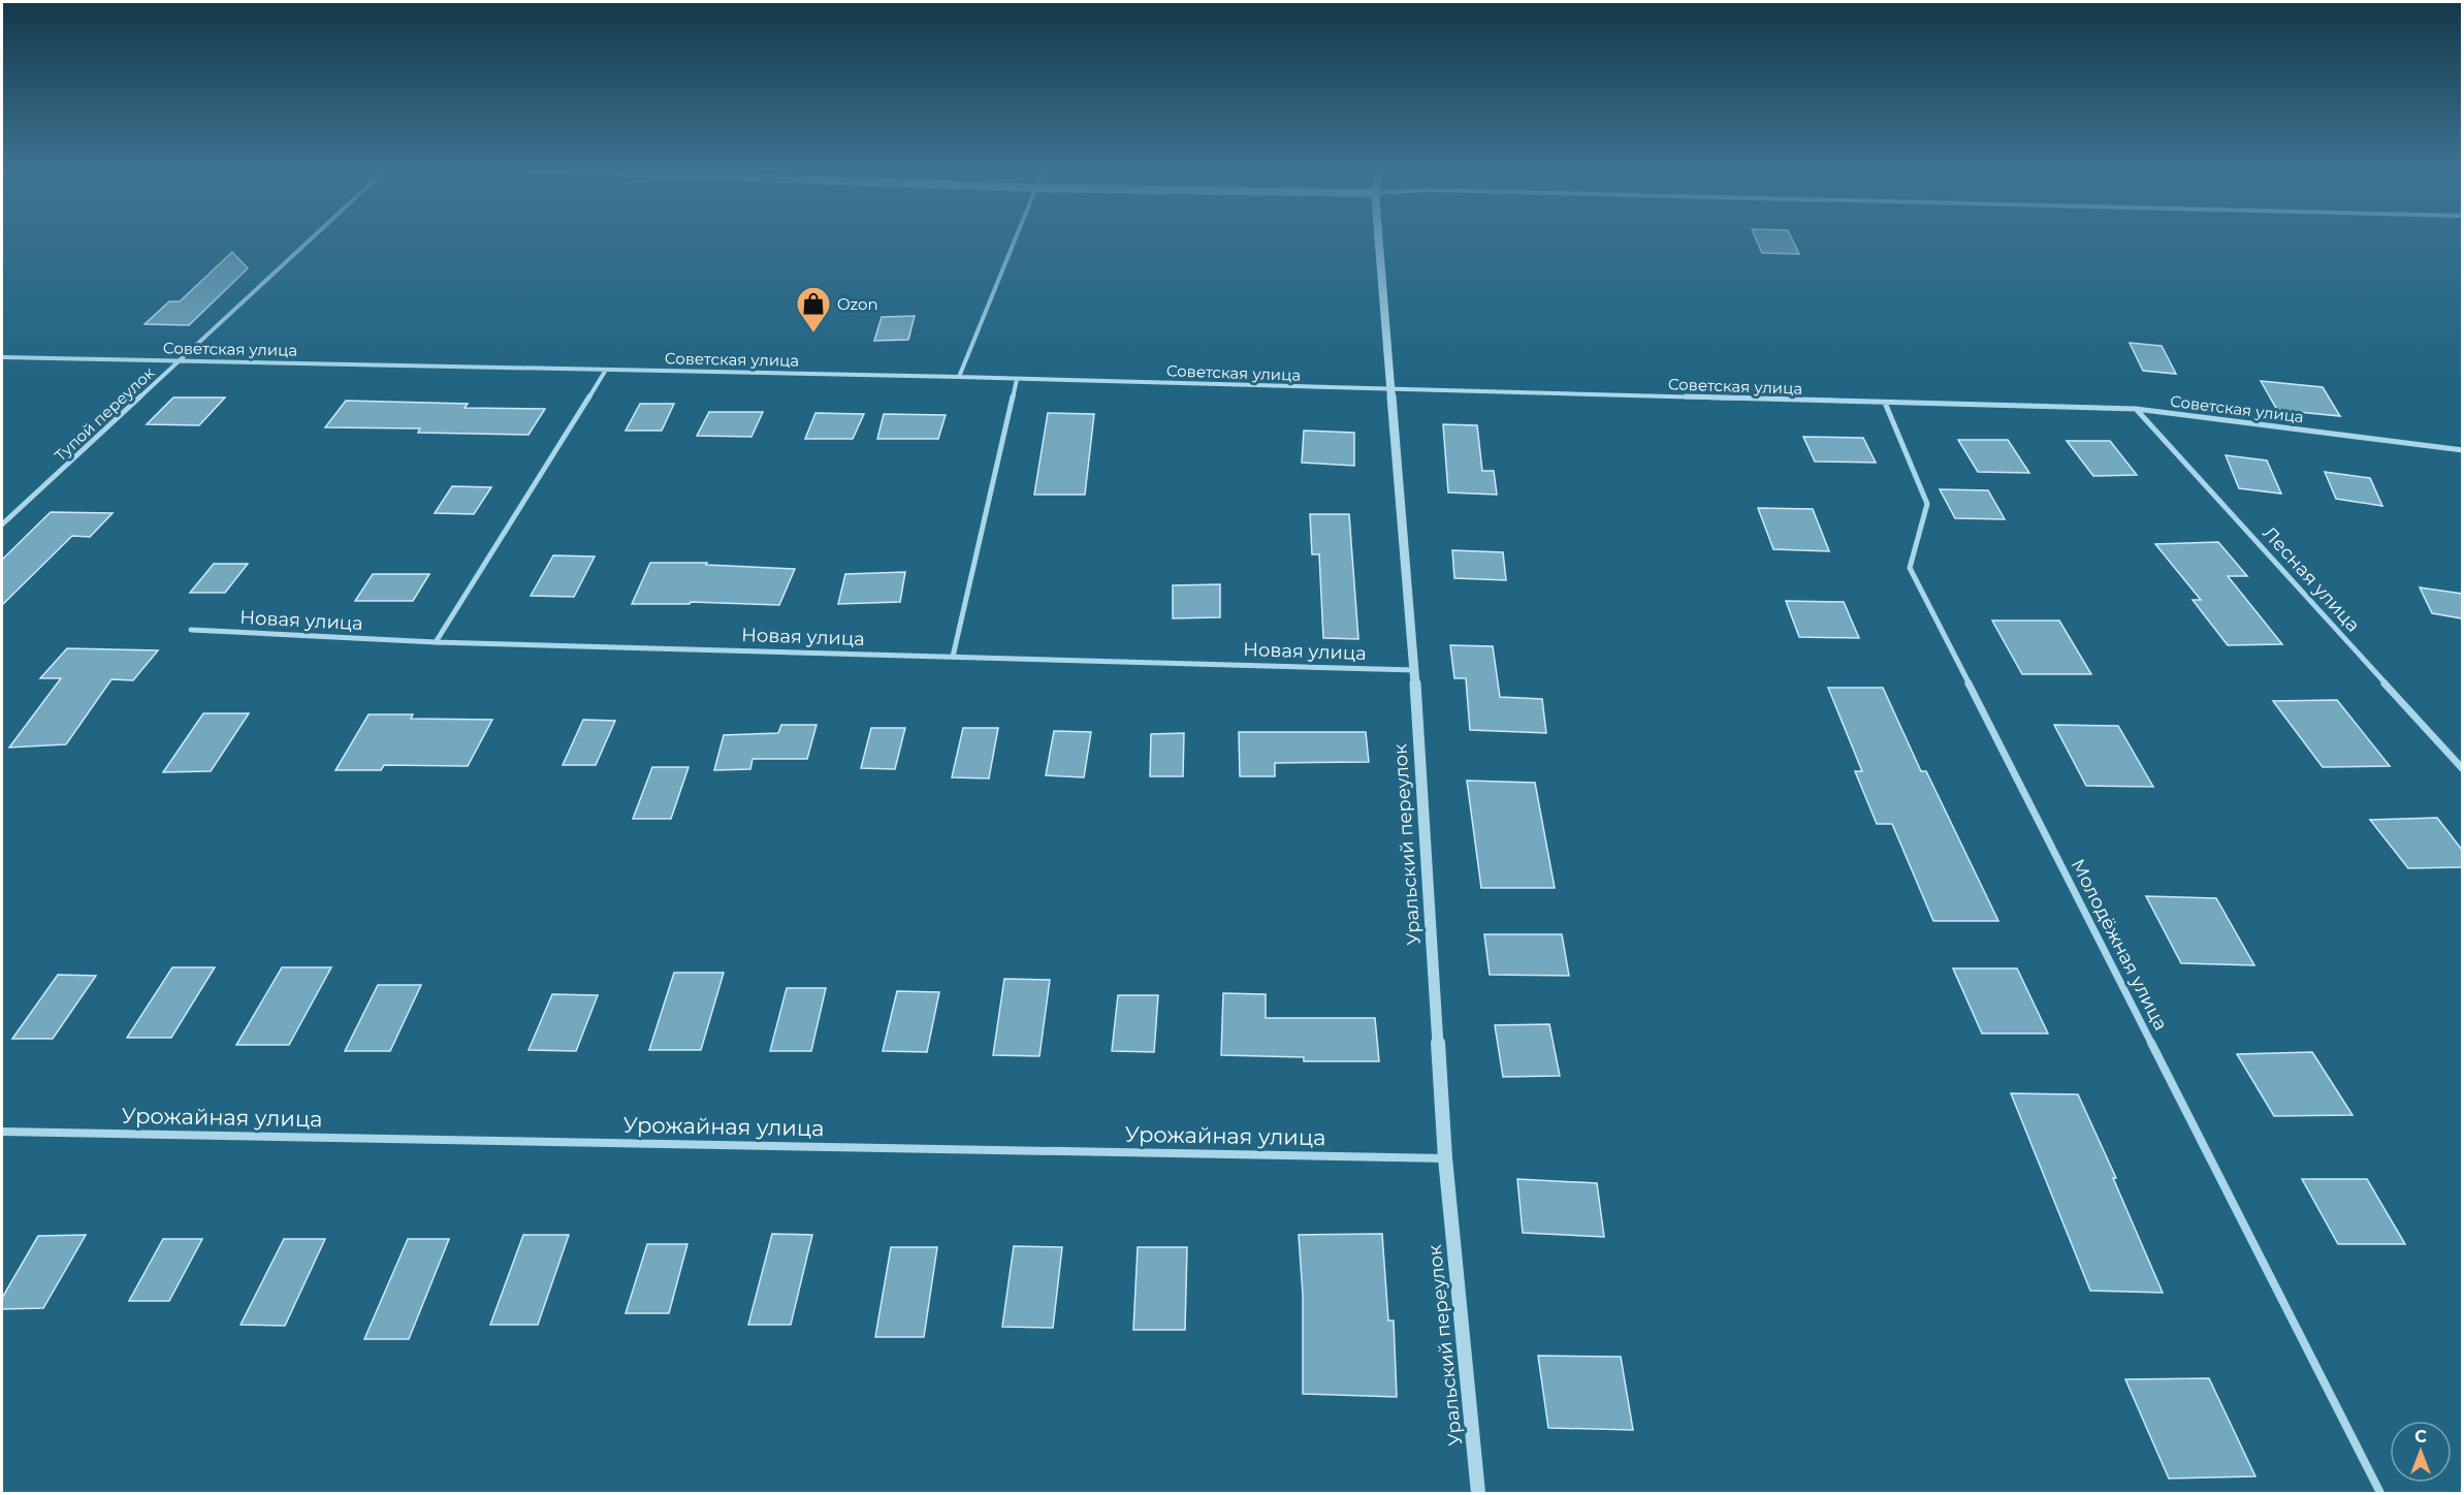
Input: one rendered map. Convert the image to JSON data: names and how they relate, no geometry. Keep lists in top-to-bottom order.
{
  "streets": {
    "street": [
      "Советская улица",
      "Тупой переулок",
      "Лесная улица",
      "Новая улица",
      "Уральский переулок",
      "Молодёжная улица",
      "Урожайная улица"
    ]
  },
  "crossings": [
    ["Советская улица", "Тупой переулок"],
    ["Советская улица", "Лесная улица"],
    ["Советская улица", "Уральский переулок"],
    ["Советская улица", "Молодёжная улица"],
    ["Новая улица", "Уральский переулок"],
    ["Уральский переулок", "Урожайная улица"]
  ],
  "places": {
    "shop": ["Ozon"]
  },
  "north": "top"
}
